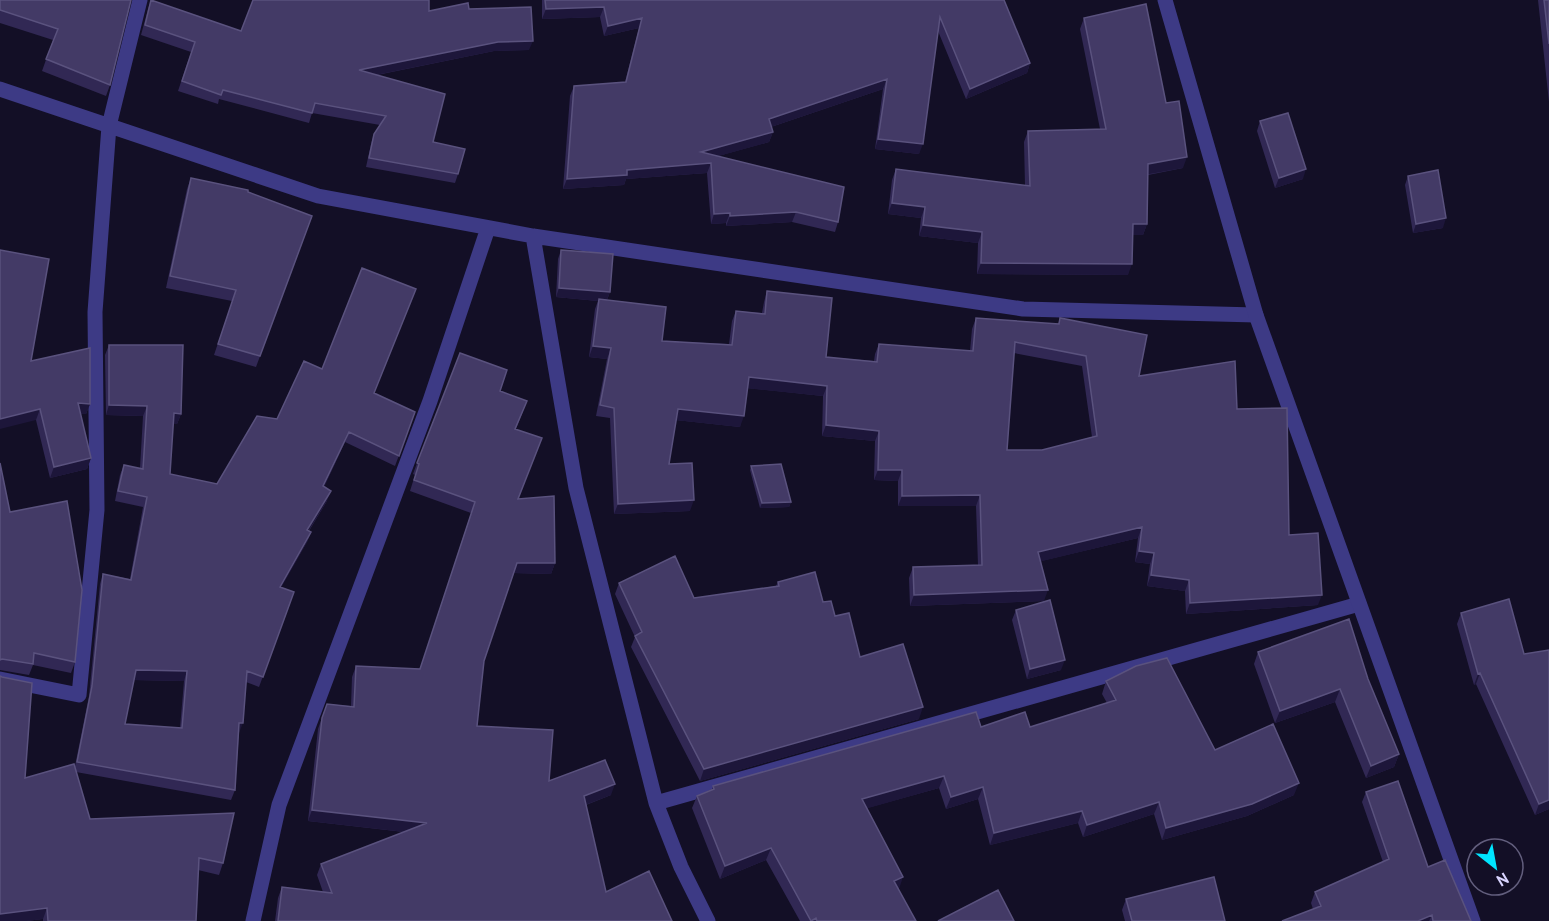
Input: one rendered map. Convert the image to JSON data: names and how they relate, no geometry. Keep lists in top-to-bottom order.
{
  "north": "bottom right"
}
